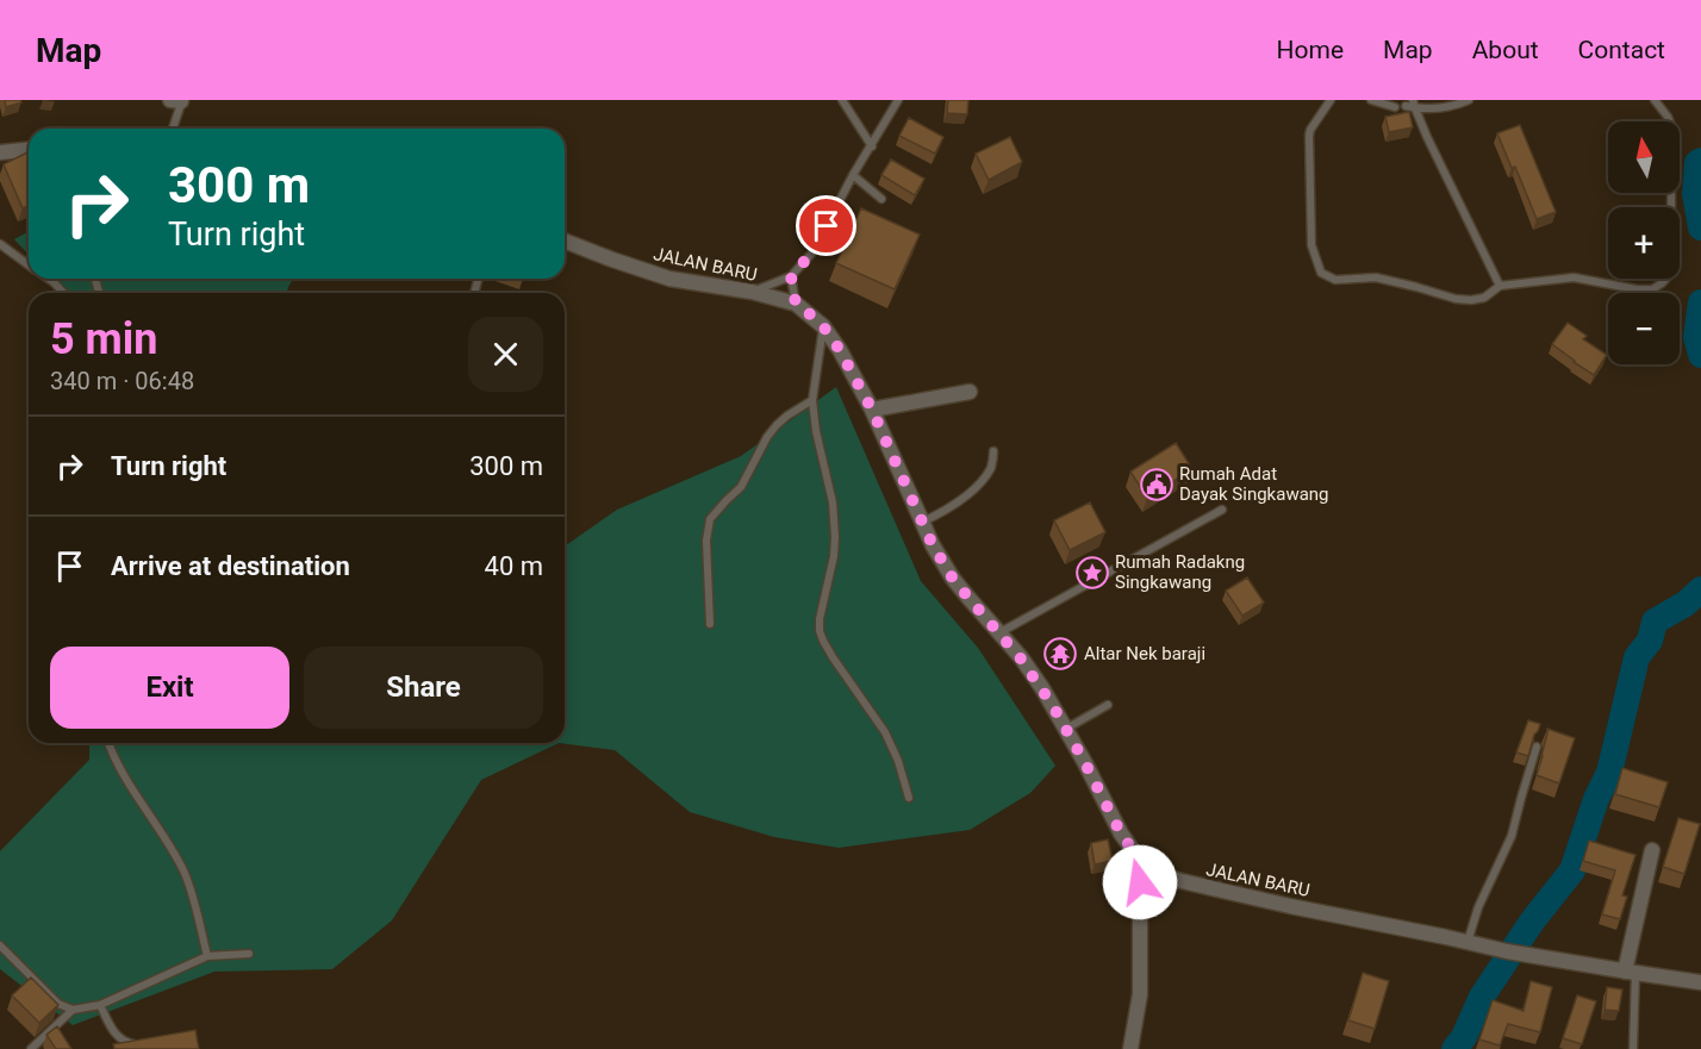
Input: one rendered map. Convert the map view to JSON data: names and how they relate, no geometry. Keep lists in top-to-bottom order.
{
  "streets": {
    "street": ["JALAN BARU"]
  },
  "places": {
    "public building": ["Rumah Adat Dayak Singkawang"],
    "place": ["Rumah Radakng Singkawang"],
    "temple": ["Altar Nek baraji"]
  },
  "north": "top",
  "page": {
    "header": "Map",
    "nav": [
      "Home",
      "Map",
      "About",
      "Contact"
    ],
    "map_buttons": ["+", "−"],
    "turn": ["300 m", "Turn right"],
    "heading": ["5 min", "340 m · 06:48"],
    "list": [
      {
        "name": "Turn right",
        "value": "300 m"
      },
      {
        "name": "Arrive at destination",
        "value": "40 m"
      }
    ],
    "buttons": ["Exit", "Share"]
  }
}
